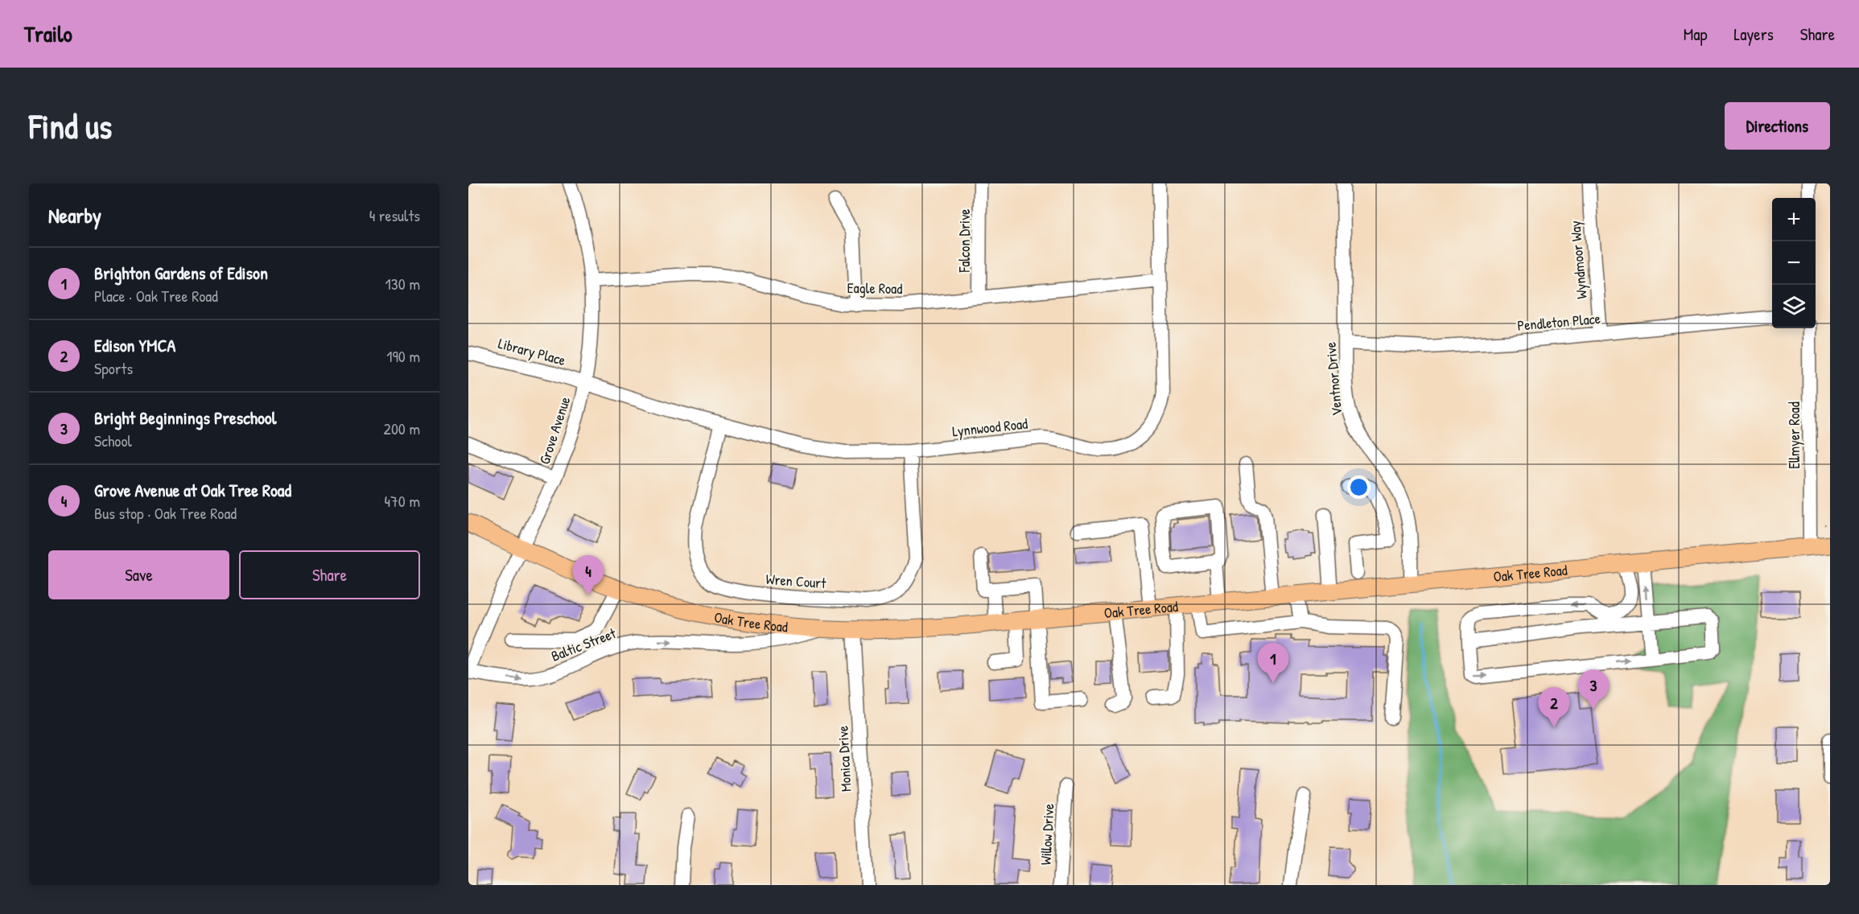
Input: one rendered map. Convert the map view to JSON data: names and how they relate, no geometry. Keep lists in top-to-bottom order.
{
  "streets": {
    "main road": ["Oak Tree Road"],
    "street": [
      "Falcon Drive",
      "Wyndmoor Way",
      "Eagle Road",
      "Pendleton Place",
      "Library Place",
      "Ventnor Drive",
      "Lynnwood Road",
      "Grove Avenue",
      "Ellmyer Road",
      "Wren Court",
      "Baltic Street",
      "Monica Drive",
      "Willow Drive"
    ]
  },
  "crossings": [
    ["Falcon Drive", "Eagle Road"],
    ["Wyndmoor Way", "Pendleton Place"],
    ["Eagle Road", "Lynnwood Road"],
    ["Eagle Road", "Grove Avenue"],
    ["Pendleton Place", "Ventnor Drive"],
    ["Library Place", "Lynnwood Road"],
    ["Library Place", "Grove Avenue"],
    ["Ventnor Drive", "Oak Tree Road"],
    ["Lynnwood Road", "Grove Avenue"],
    ["Lynnwood Road", "Wren Court"],
    ["Grove Avenue", "Oak Tree Road"],
    ["Grove Avenue", "Baltic Street"],
    ["Ellmyer Road", "Oak Tree Road"],
    ["Oak Tree Road", "Baltic Street"],
    ["Oak Tree Road", "Monica Drive"]
  ],
  "one_way": ["Baltic Street"],
  "page": {
    "header": "Trailo",
    "nav": ["Map", "Layers", "Share"],
    "buttons": [
      "Directions",
      ["Save", "Share"]
    ],
    "title": "Find us",
    "heading": ["Nearby", "4 results"],
    "map_buttons": ["+", "−"],
    "list": [
      {
        "mark": "1",
        "name": "Brighton Gardens of Edison",
        "note": "Place · Oak Tree Road",
        "value": "130 m"
      },
      {
        "mark": "2",
        "name": "Edison YMCA",
        "note": "Sports",
        "value": "190 m"
      },
      {
        "mark": "3",
        "name": "Bright Beginnings Preschool",
        "note": "School",
        "value": "200 m"
      },
      {
        "mark": "4",
        "name": "Grove Avenue at Oak Tree Road",
        "note": "Bus stop · Oak Tree Road",
        "value": "470 m"
      }
    ],
    "pins": [
      "4",
      "1",
      "3",
      "2"
    ]
  }
}
